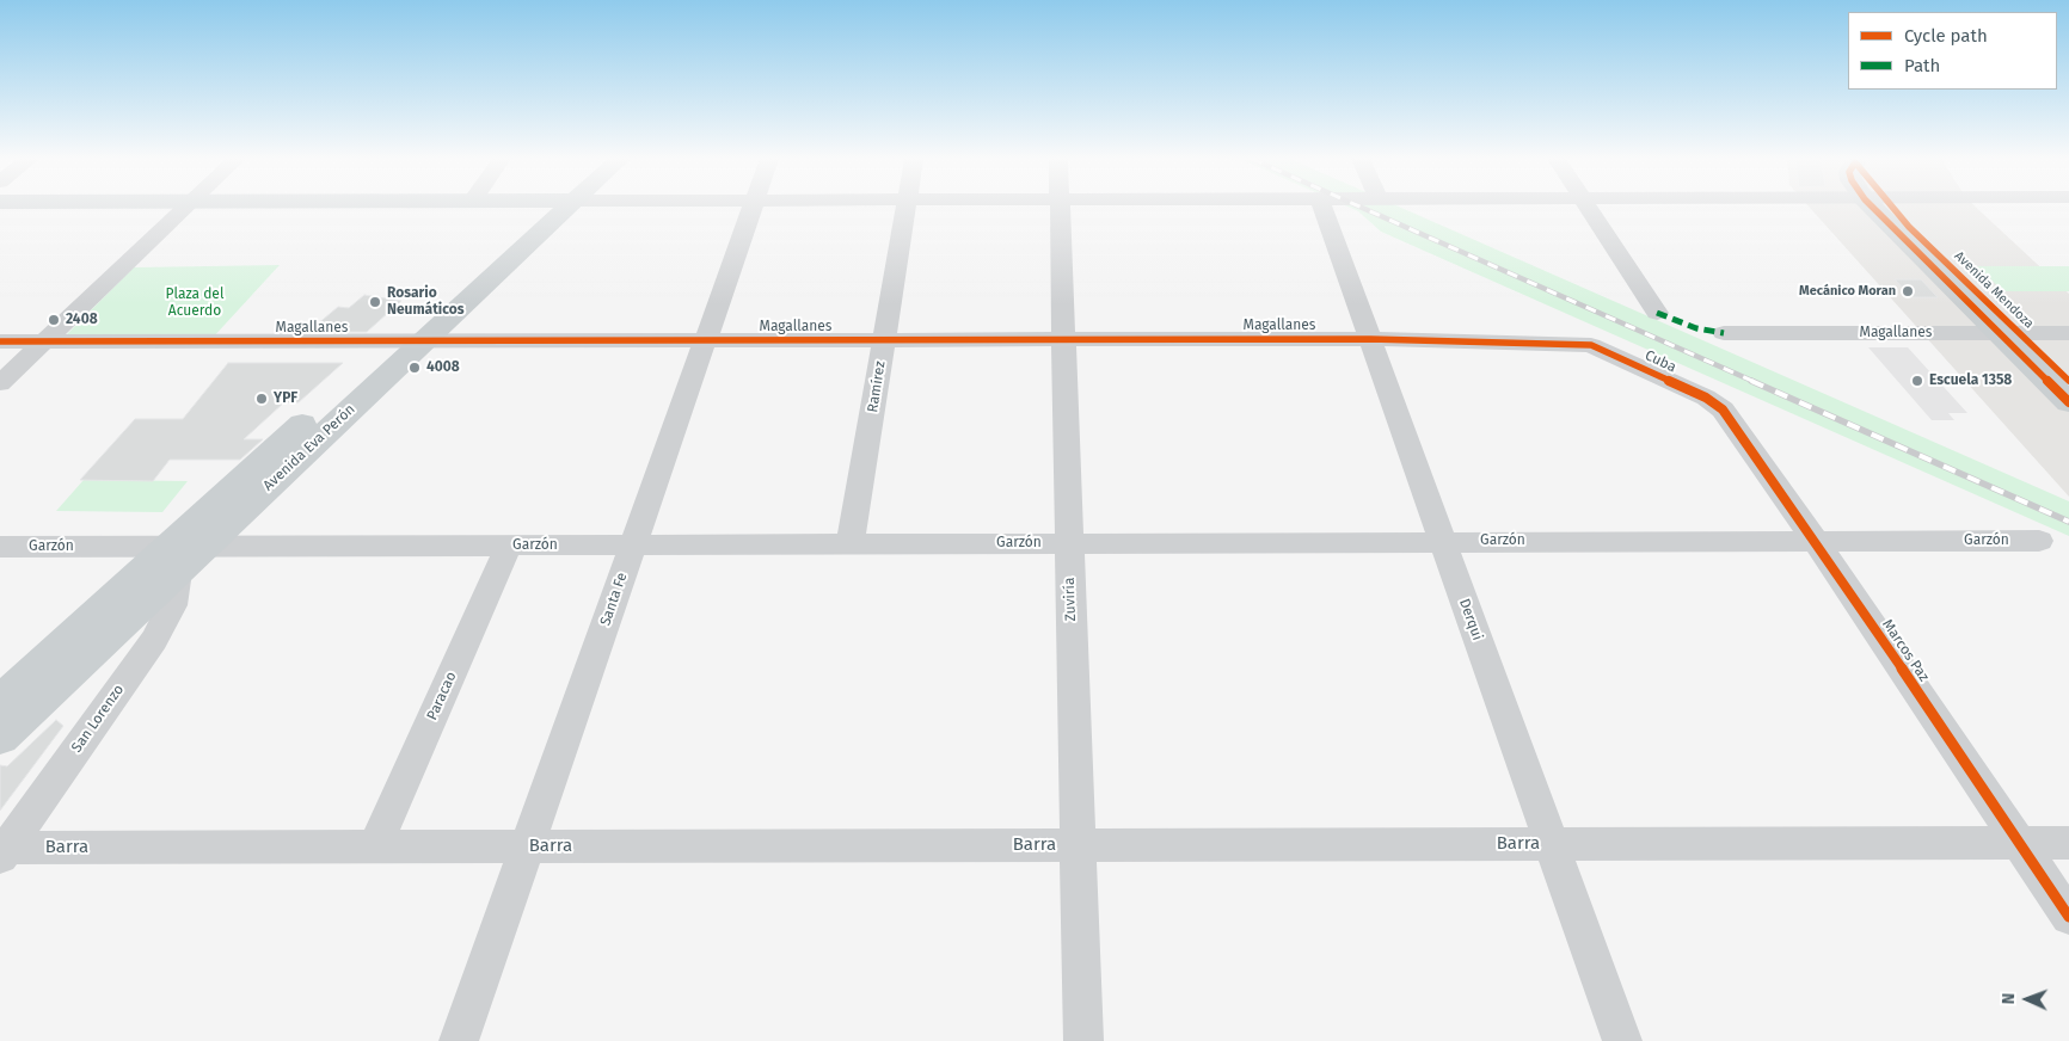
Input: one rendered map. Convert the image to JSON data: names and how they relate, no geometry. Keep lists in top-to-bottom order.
{
  "streets": {
    "main road": ["Avenida Mendoza", "Avenida Eva Perón"],
    "street": [
      "Magallanes",
      "Cuba",
      "Ramírez",
      "Garzón",
      "Santa Fe",
      "Zuviría",
      "Derqui",
      "Marcos Paz",
      "Paracao",
      "San Lorenzo",
      "Barra"
    ]
  },
  "crossings": [
    ["Avenida Mendoza", "Magallanes"],
    ["Magallanes", "Cuba"],
    ["Magallanes", "Ramírez"],
    ["Magallanes", "Avenida Eva Perón"],
    ["Magallanes", "Santa Fe"],
    ["Magallanes", "Zuviría"],
    ["Magallanes", "Derqui"],
    ["Cuba", "Marcos Paz"],
    ["Ramírez", "Garzón"],
    ["Avenida Eva Perón", "Garzón"],
    ["Avenida Eva Perón", "San Lorenzo"],
    ["Garzón", "Santa Fe"],
    ["Garzón", "Zuviría"],
    ["Garzón", "Derqui"],
    ["Garzón", "Marcos Paz"],
    ["Garzón", "Paracao"],
    ["Garzón", "San Lorenzo"],
    ["Santa Fe", "Barra"],
    ["Zuviría", "Barra"],
    ["Derqui", "Barra"],
    ["Marcos Paz", "Barra"],
    ["Paracao", "Barra"],
    ["San Lorenzo", "Barra"]
  ],
  "parks": ["Plaza del Acuerdo"],
  "places": [
    "Mecánico Moran",
    "Rosario Neumáticos",
    "2408",
    "4008",
    "Escuela 1358",
    "YPF"
  ],
  "legend": ["Cycle path", "Path"],
  "north": "left"
}
